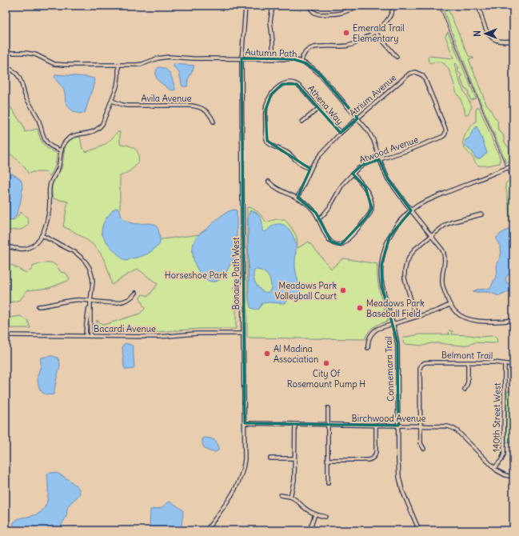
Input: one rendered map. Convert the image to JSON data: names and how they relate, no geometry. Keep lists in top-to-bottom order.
{
  "streets": {
    "street": [
      "Autumn Path",
      "Atrium Avenue",
      "Avila Avenue",
      "Athena Way",
      "Atwood Avenue",
      "Bonaire Path West",
      "Bacardi Avenue",
      "Belmont Trail",
      "Connemara Trail",
      "140th Street West",
      "Birchwood Avenue"
    ]
  },
  "crossings": [
    ["Autumn Path", "Atrium Avenue"],
    ["Autumn Path", "Atwood Avenue"],
    ["Autumn Path", "Bonaire Path West"],
    ["Autumn Path", "Connemara Trail"],
    ["Atrium Avenue", "Athena Way"],
    ["Atrium Avenue", "Atwood Avenue"],
    ["Bonaire Path West", "Bacardi Avenue"],
    ["Bonaire Path West", "Birchwood Avenue"],
    ["Belmont Trail", "140th Street West"],
    ["Belmont Trail", "Birchwood Avenue"],
    ["Connemara Trail", "Birchwood Avenue"],
    ["140th Street West", "Birchwood Avenue"]
  ],
  "parks": ["Horseshoe Park"],
  "places": [
    "Emerald Trail Elementary",
    "Meadows Park Volleyball Court",
    "Meadows Park Baseball Field",
    "Al Madina Association",
    "City Of Rosemount Pump H"
  ],
  "north": "left"
}
